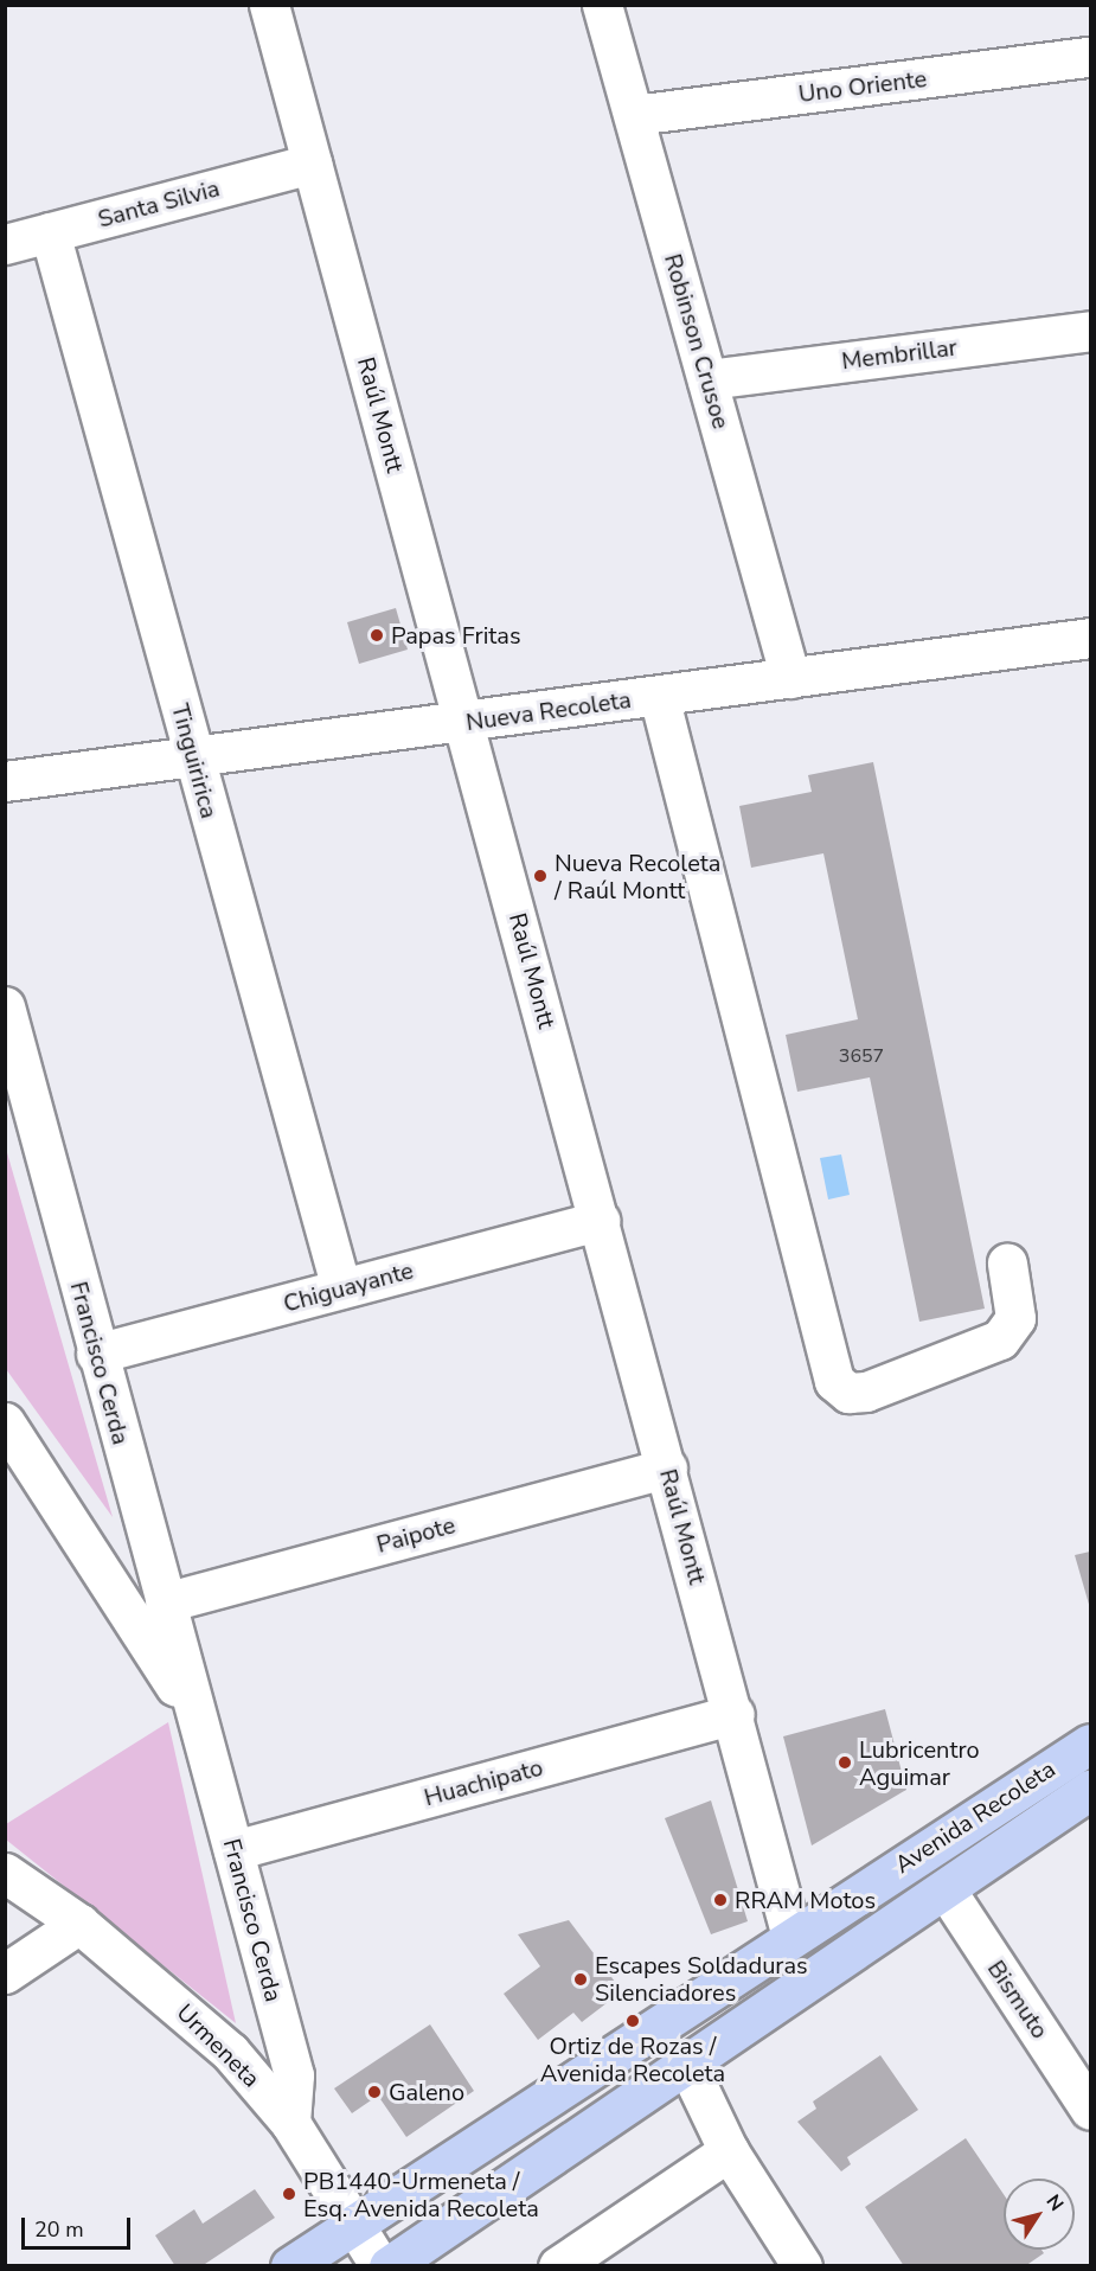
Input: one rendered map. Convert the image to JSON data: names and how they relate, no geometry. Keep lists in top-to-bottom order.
{
  "streets": {
    "main road": ["Avenida Recoleta"],
    "street": [
      "Uno Oriente",
      "Santa Silvia",
      "Robinson Crusoe",
      "Membrillar",
      "Raúl Montt",
      "Nueva Recoleta",
      "Tinguiririca",
      "Chiguayante",
      "Francisco Cerda",
      "Paipote",
      "Huachipato",
      "Bismuto",
      "Urmeneta"
    ]
  },
  "crossings": [
    ["Uno Oriente", "Robinson Crusoe"],
    ["Santa Silvia", "Raúl Montt"],
    ["Santa Silvia", "Tinguiririca"],
    ["Robinson Crusoe", "Membrillar"],
    ["Robinson Crusoe", "Nueva Recoleta"],
    ["Raúl Montt", "Nueva Recoleta"],
    ["Raúl Montt", "Chiguayante"],
    ["Raúl Montt", "Paipote"],
    ["Raúl Montt", "Huachipato"],
    ["Raúl Montt", "Avenida Recoleta"],
    ["Nueva Recoleta", "Tinguiririca"],
    ["Tinguiririca", "Chiguayante"],
    ["Chiguayante", "Francisco Cerda"],
    ["Francisco Cerda", "Paipote"],
    ["Francisco Cerda", "Huachipato"],
    ["Francisco Cerda", "Urmeneta"],
    ["Avenida Recoleta", "Bismuto"],
    ["Avenida Recoleta", "Urmeneta"]
  ],
  "places": [
    "Papas Fritas",
    "Nueva Recoleta / Raúl Montt",
    "Lubricentro Aguimar",
    "RRAM Motos",
    "Escapes Soldaduras Silenciadores",
    "Ortiz de Rozas / Avenida Recoleta",
    "Galeno",
    "PB1440-Urmeneta / Esq. Avenida Recoleta"
  ],
  "house_numbers": ["3657"],
  "scale_bar": "20 m",
  "north": "top right"
}
